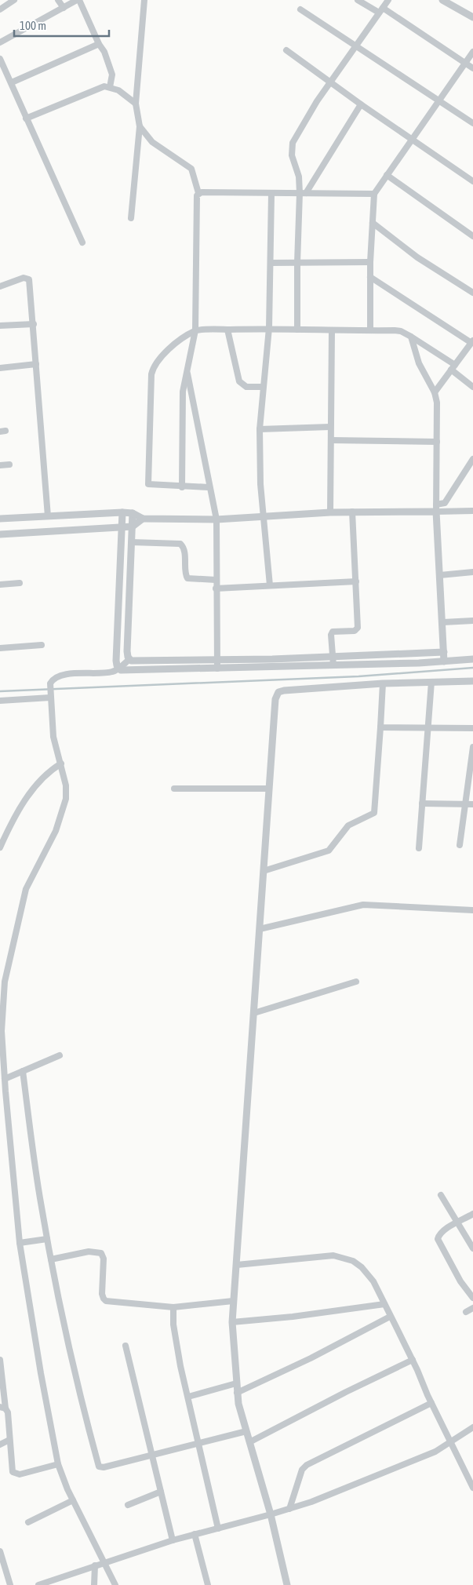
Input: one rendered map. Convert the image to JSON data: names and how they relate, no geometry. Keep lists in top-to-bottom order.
{
  "scale_bar": "100 m"
}
